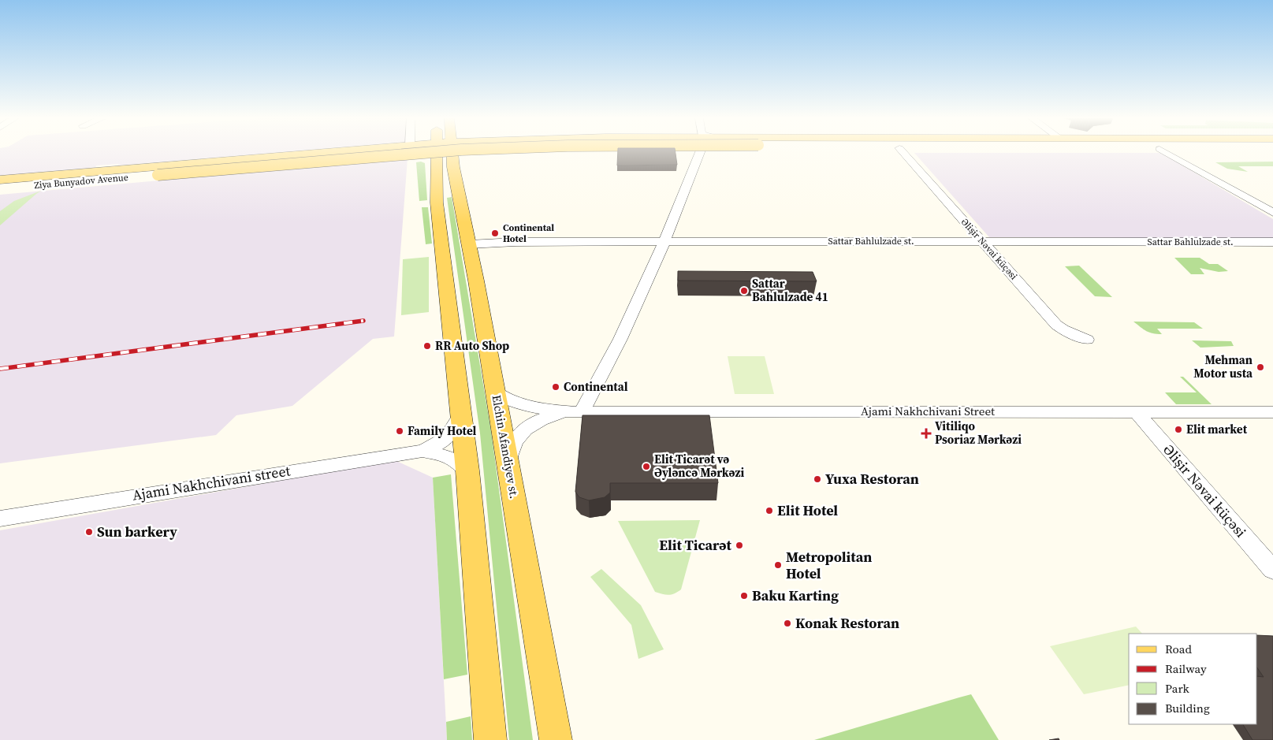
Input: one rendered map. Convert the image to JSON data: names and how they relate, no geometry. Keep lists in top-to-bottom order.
{
  "streets": {
    "main road": ["Ziya Bunyadov Avenue", "Elchin Afandiyev st."],
    "street": [
      "Sattar Bahlulzade st.",
      "Əlişir Nəvai küçəsi",
      "Ajami Nakhchivani Street",
      "Ajami Nakhchivani street"
    ]
  },
  "crossings": [
    ["Sattar Bahlulzade st.", "Əlişir Nəvai küçəsi"],
    ["Sattar Bahlulzade st.", "Elchin Afandiyev st."],
    ["Əlişir Nəvai küçəsi", "Ajami Nakhchivani Street"]
  ],
  "places": {
    "other": [
      "Continental Hotel",
      "Sattar Bahlulzade 41",
      "RR Auto Shop",
      "Mehman Motor usta",
      "Continental",
      "Elit market",
      "Family Hotel",
      "Elit Ticarət və Əyləncə Mərkəzi",
      "Yuxa Restoran",
      "Elit Hotel",
      "Sun barkery",
      "Elit Ticarət",
      "Metropolitan Hotel",
      "Baku Karting",
      "Konak Restoran"
    ],
    "health": ["Vitiliqo Psoriaz Mərkəzi"]
  },
  "legend": [
    "Road",
    "Railway",
    "Park",
    "Building"
  ]
}
